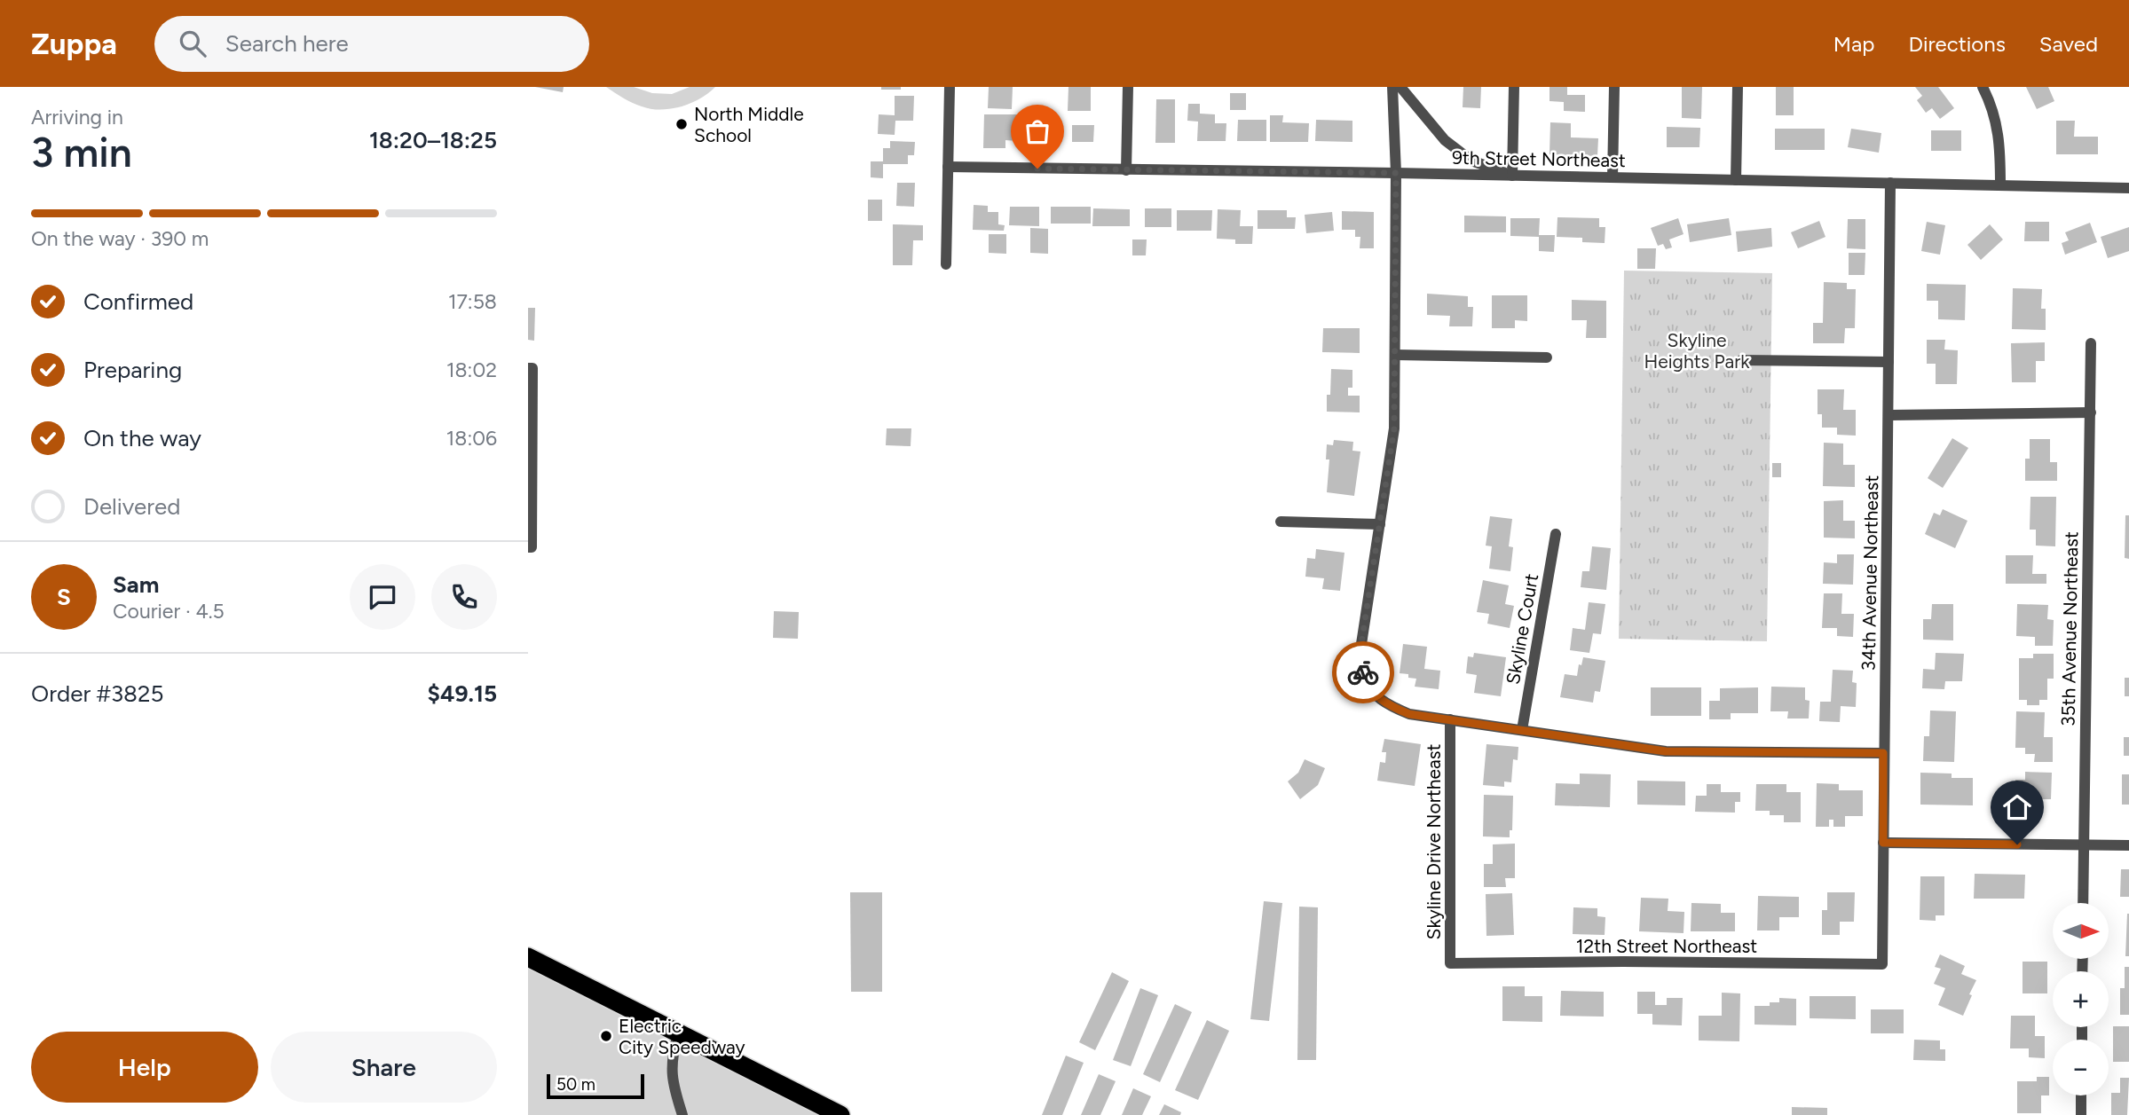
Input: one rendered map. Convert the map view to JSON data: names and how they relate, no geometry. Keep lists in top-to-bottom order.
{
  "streets": {
    "street": [
      "9th Street Northeast",
      "34th Avenue Northeast",
      "Skyline Court",
      "35th Avenue Northeast",
      "Skyline Drive Northeast",
      "12th Street Northeast"
    ]
  },
  "crossings": [
    ["9th Street Northeast", "34th Avenue Northeast"],
    ["34th Avenue Northeast", "12th Street Northeast"],
    ["Skyline Drive Northeast", "12th Street Northeast"]
  ],
  "parks": ["Skyline Heights Park"],
  "places": ["North Middle School", "Electric City Speedway"],
  "scale_bar": "50 m",
  "north": "right",
  "page": {
    "header": "Zuppa",
    "search": "Search here",
    "nav": ["Map", "Directions", "Saved"],
    "heading": ["3 min", "Arriving in", "18:20–18:25"],
    "panel": [
      "Sam",
      "Courier · 4.5",
      "Order #3825",
      "$49.15"
    ],
    "bar": "On the way · 390 m",
    "list": [
      ["Confirmed", "17:58"],
      ["Preparing", "18:02"],
      ["On the way", "18:06"],
      "Delivered"
    ],
    "round": "S",
    "map_buttons": ["+", "−"],
    "buttons": ["Help", "Share"],
    "scale": "50 m"
  }
}
